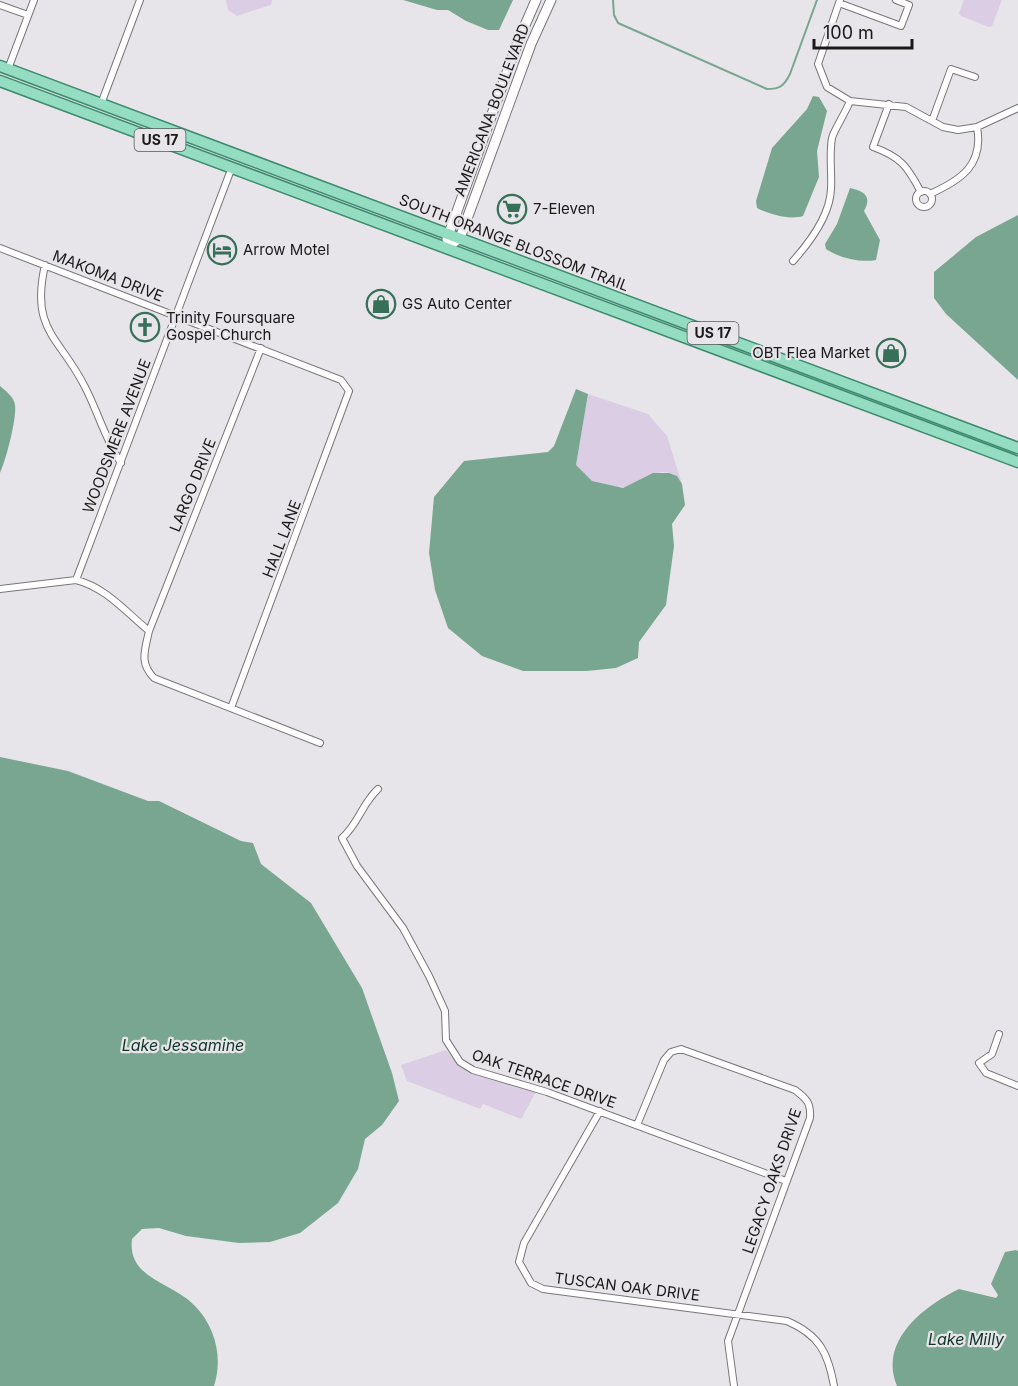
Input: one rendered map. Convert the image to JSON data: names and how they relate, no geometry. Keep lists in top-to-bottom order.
{
  "streets": {
    "main road": ["AMERICANA BOULEVARD", "US 17", "SOUTH ORANGE BLOSSOM TRAIL"],
    "street": [
      "MAKOMA DRIVE",
      "WOODSMERE AVENUE",
      "LARGO DRIVE",
      "HALL LANE",
      "OAK TERRACE DRIVE",
      "LEGACY OAKS DRIVE",
      "TUSCAN OAK DRIVE"
    ]
  },
  "crossings": [
    ["AMERICANA BOULEVARD", "SOUTH ORANGE BLOSSOM TRAIL"],
    ["SOUTH ORANGE BLOSSOM TRAIL", "WOODSMERE AVENUE"],
    ["MAKOMA DRIVE", "WOODSMERE AVENUE"],
    ["MAKOMA DRIVE", "LARGO DRIVE"],
    ["MAKOMA DRIVE", "HALL LANE"],
    ["LARGO DRIVE", "HALL LANE"],
    ["OAK TERRACE DRIVE", "LEGACY OAKS DRIVE"],
    ["OAK TERRACE DRIVE", "TUSCAN OAK DRIVE"],
    ["LEGACY OAKS DRIVE", "TUSCAN OAK DRIVE"]
  ],
  "water": ["Lake Jessamine", "Lake Milly"],
  "places": {
    "supermarket": ["7-Eleven"],
    "hotel": ["Arrow Motel"],
    "shop": ["GS Auto Center", "OBT Flea Market"],
    "church": ["Trinity Foursquare Gospel Church"]
  },
  "scale_bar": "100 m"
}
